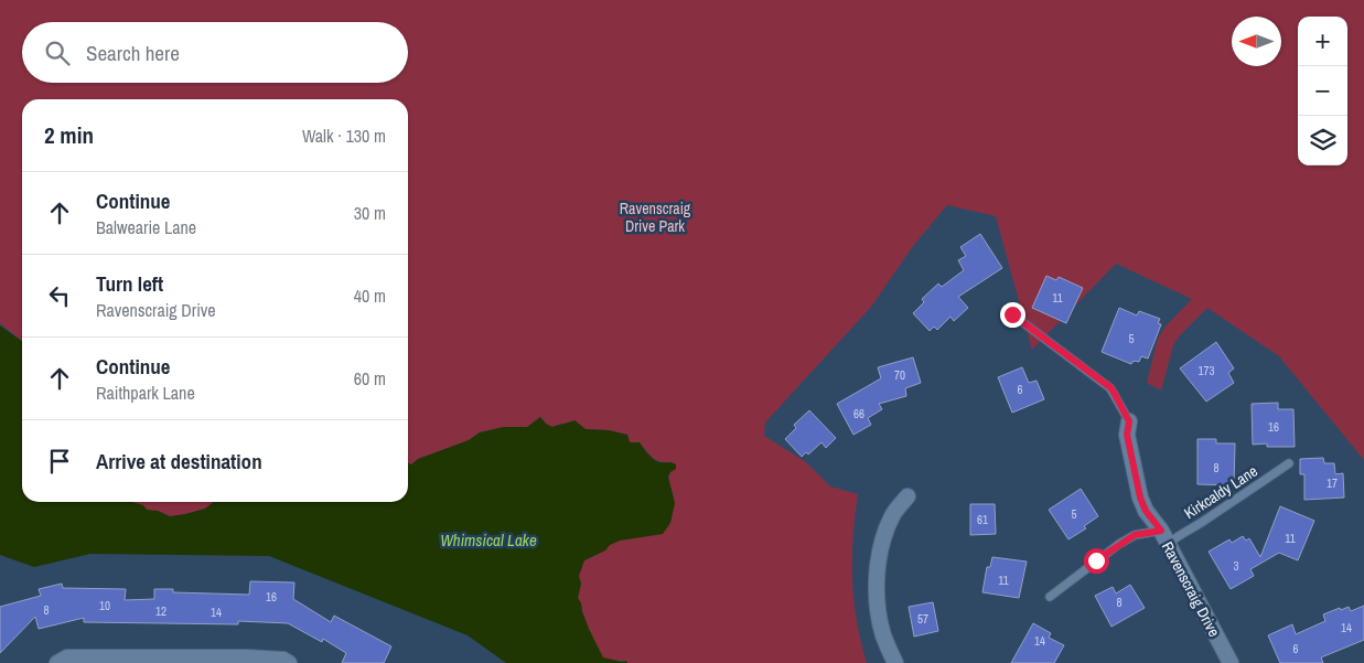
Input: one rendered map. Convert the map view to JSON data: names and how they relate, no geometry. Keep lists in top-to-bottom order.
{
  "streets": {
    "street": ["Ravenscraig Drive"],
    "lane": ["Kirkcaldy Lane"]
  },
  "crossings": [
    ["Kirkcaldy Lane", "Ravenscraig Drive"]
  ],
  "water": ["Whimsical Lake"],
  "parks": ["Ravenscraig Drive Park"],
  "house_numbers": [
    "11",
    "5",
    "173",
    "70",
    "6",
    "66",
    "16",
    "8",
    "17",
    "5",
    "61",
    "11",
    "3",
    "11",
    "16",
    "8",
    "10",
    "8",
    "12",
    "14",
    "57",
    "14",
    "14",
    "6"
  ],
  "north": "left",
  "page": {
    "map_buttons": ["+", "−"],
    "search": "Search here",
    "heading": ["2 min", "Walk · 130 m"],
    "list": [
      ["Continue", "Balwearie Lane", "30 m"],
      ["Turn left", "Ravenscraig Drive", "40 m"],
      ["Continue", "Raithpark Lane", "60 m"],
      "Arrive at destination"
    ]
  }
}
